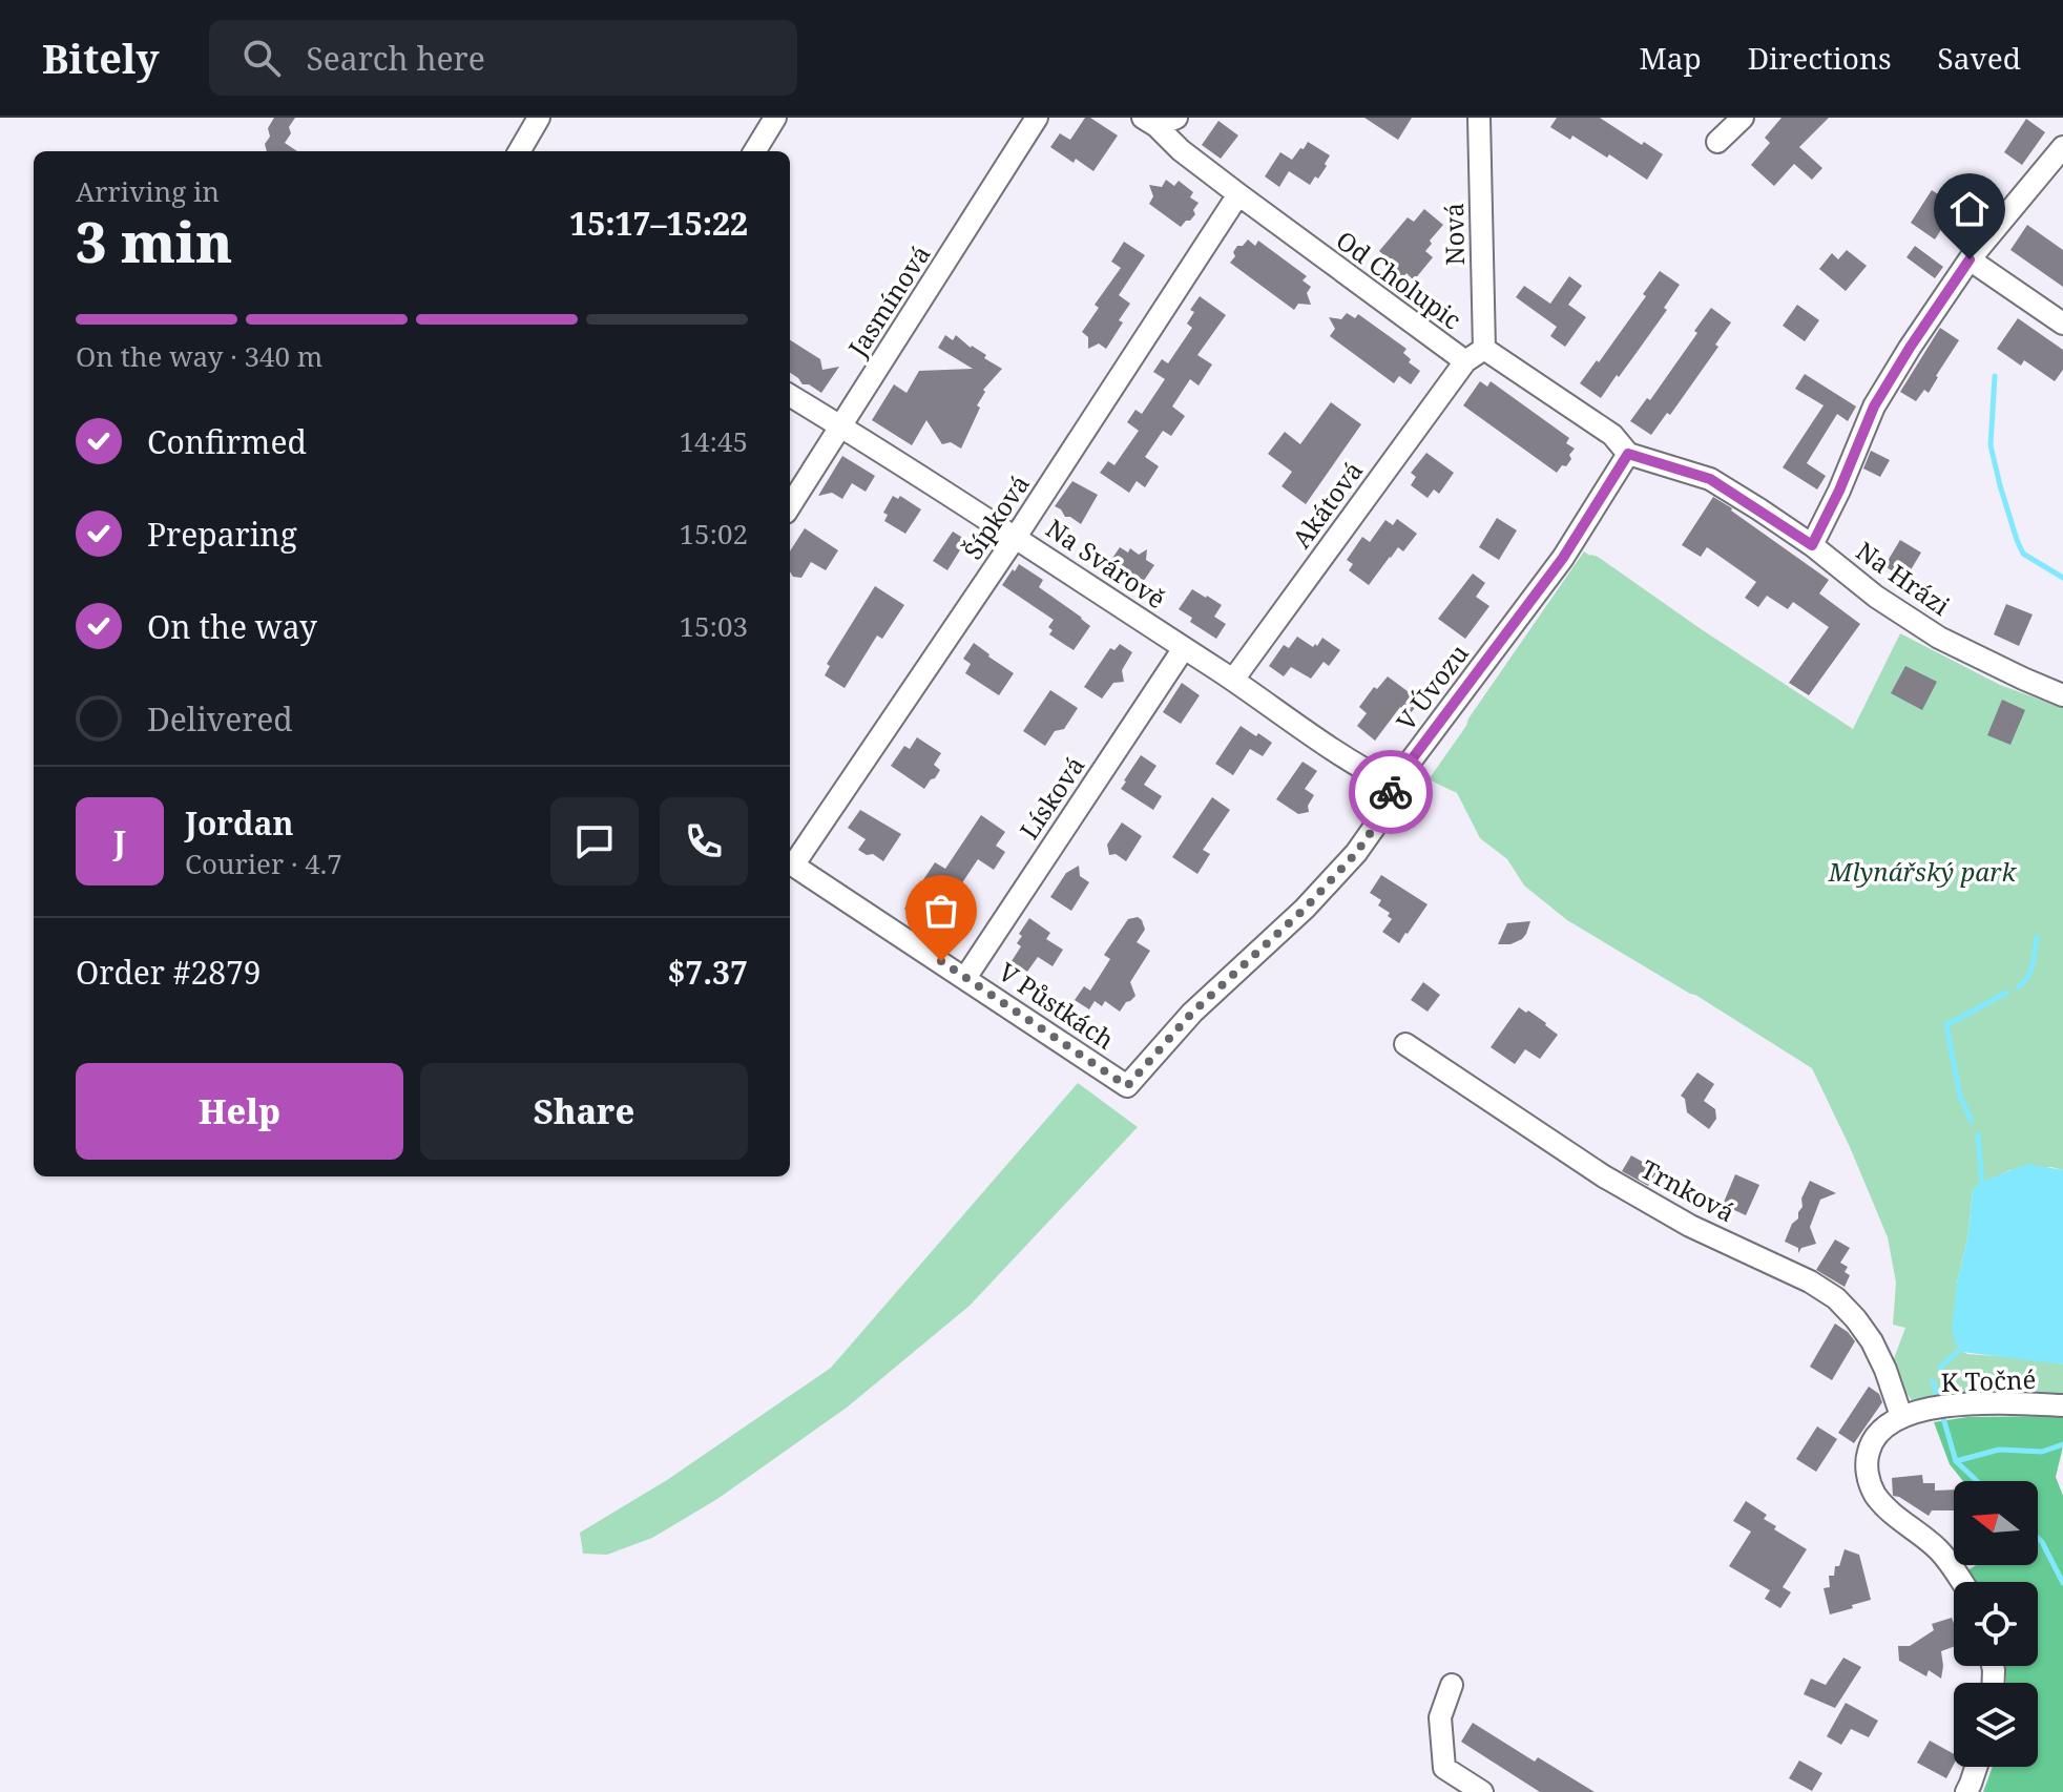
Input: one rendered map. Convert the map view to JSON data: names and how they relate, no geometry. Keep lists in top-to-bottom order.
{
  "streets": {
    "street": [
      "Nová",
      "Od Cholupic",
      "Jasmínová",
      "Akátová",
      "Šípková",
      "Na Svárově",
      "Na Hrázi",
      "V Úvozu",
      "Lísková",
      "V Půstkách",
      "Trnková",
      "K Točné"
    ]
  },
  "crossings": [
    ["Nová", "Od Cholupic"],
    ["Od Cholupic", "Akátová"],
    ["Od Cholupic", "Šípková"],
    ["Od Cholupic", "Na Hrázi"],
    ["Od Cholupic", "V Úvozu"],
    ["Jasmínová", "Na Svárově"],
    ["Akátová", "Na Svárově"],
    ["Šípková", "Na Svárově"],
    ["Šípková", "V Půstkách"],
    ["Na Svárově", "V Úvozu"],
    ["Na Svárově", "Lísková"],
    ["Na Hrázi", "V Úvozu"],
    ["V Úvozu", "V Půstkách"],
    ["Lísková", "V Půstkách"],
    ["Trnková", "K Točné"]
  ],
  "parks": ["Mlynářský park"],
  "north": "left",
  "page": {
    "header": "Bitely",
    "search": "Search here",
    "nav": ["Map", "Directions", "Saved"],
    "heading": ["3 min", "Arriving in", "15:17–15:22"],
    "panel": [
      "Jordan",
      "Courier · 4.7",
      "Order #2879",
      "$7.37"
    ],
    "bar": "On the way · 340 m",
    "list": [
      ["Confirmed", "14:45"],
      ["Preparing", "15:02"],
      ["On the way", "15:03"],
      "Delivered"
    ],
    "round": "J",
    "buttons": ["Help", "Share"]
  }
}
